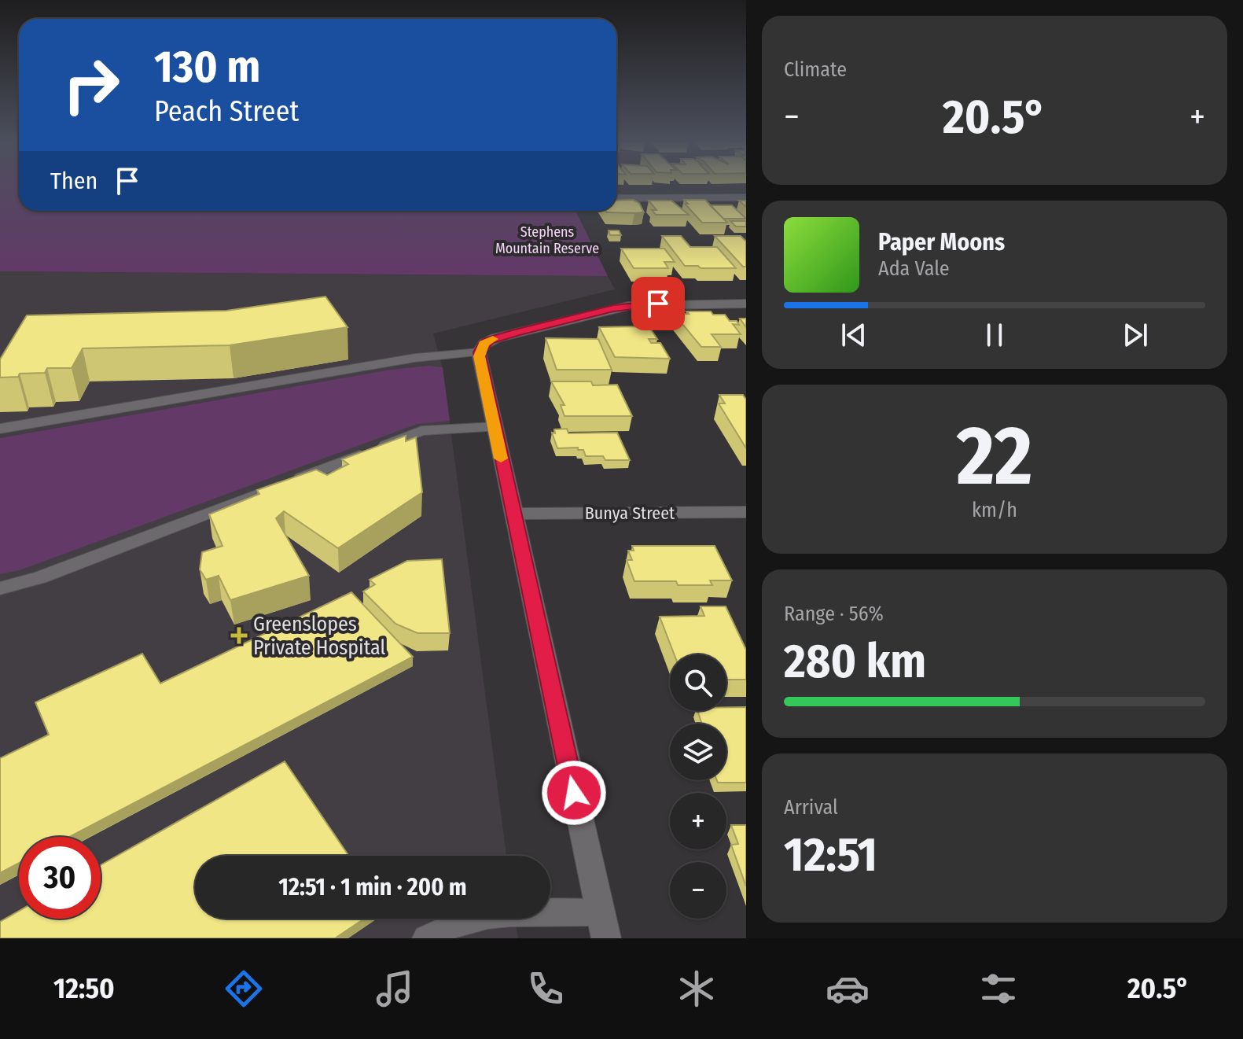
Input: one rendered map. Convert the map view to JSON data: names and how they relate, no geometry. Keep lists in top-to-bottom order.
{
  "streets": {
    "street": ["Bunya Street"]
  },
  "parks": ["Stephens Mountain Reserve"],
  "places": {
    "health": ["Greenslopes Private Hospital"]
  },
  "page": {
    "tile": [
      "Climate",
      ["22", "km/h"],
      ["Range · 56%", "280 km"],
      ["Arrival", "12:51"]
    ],
    "turn": ["130 m", "Peach Street"],
    "heat": ["−", "20.5°", "+"],
    "then": "Then",
    "song": ["Paper Moons", "Ada Vale"],
    "map_buttons": ["+", "−"],
    "limit": "30",
    "trip": "12:51 · 1 min · 200 m",
    "tabs": ["12:50", "20.5°"]
  }
}
